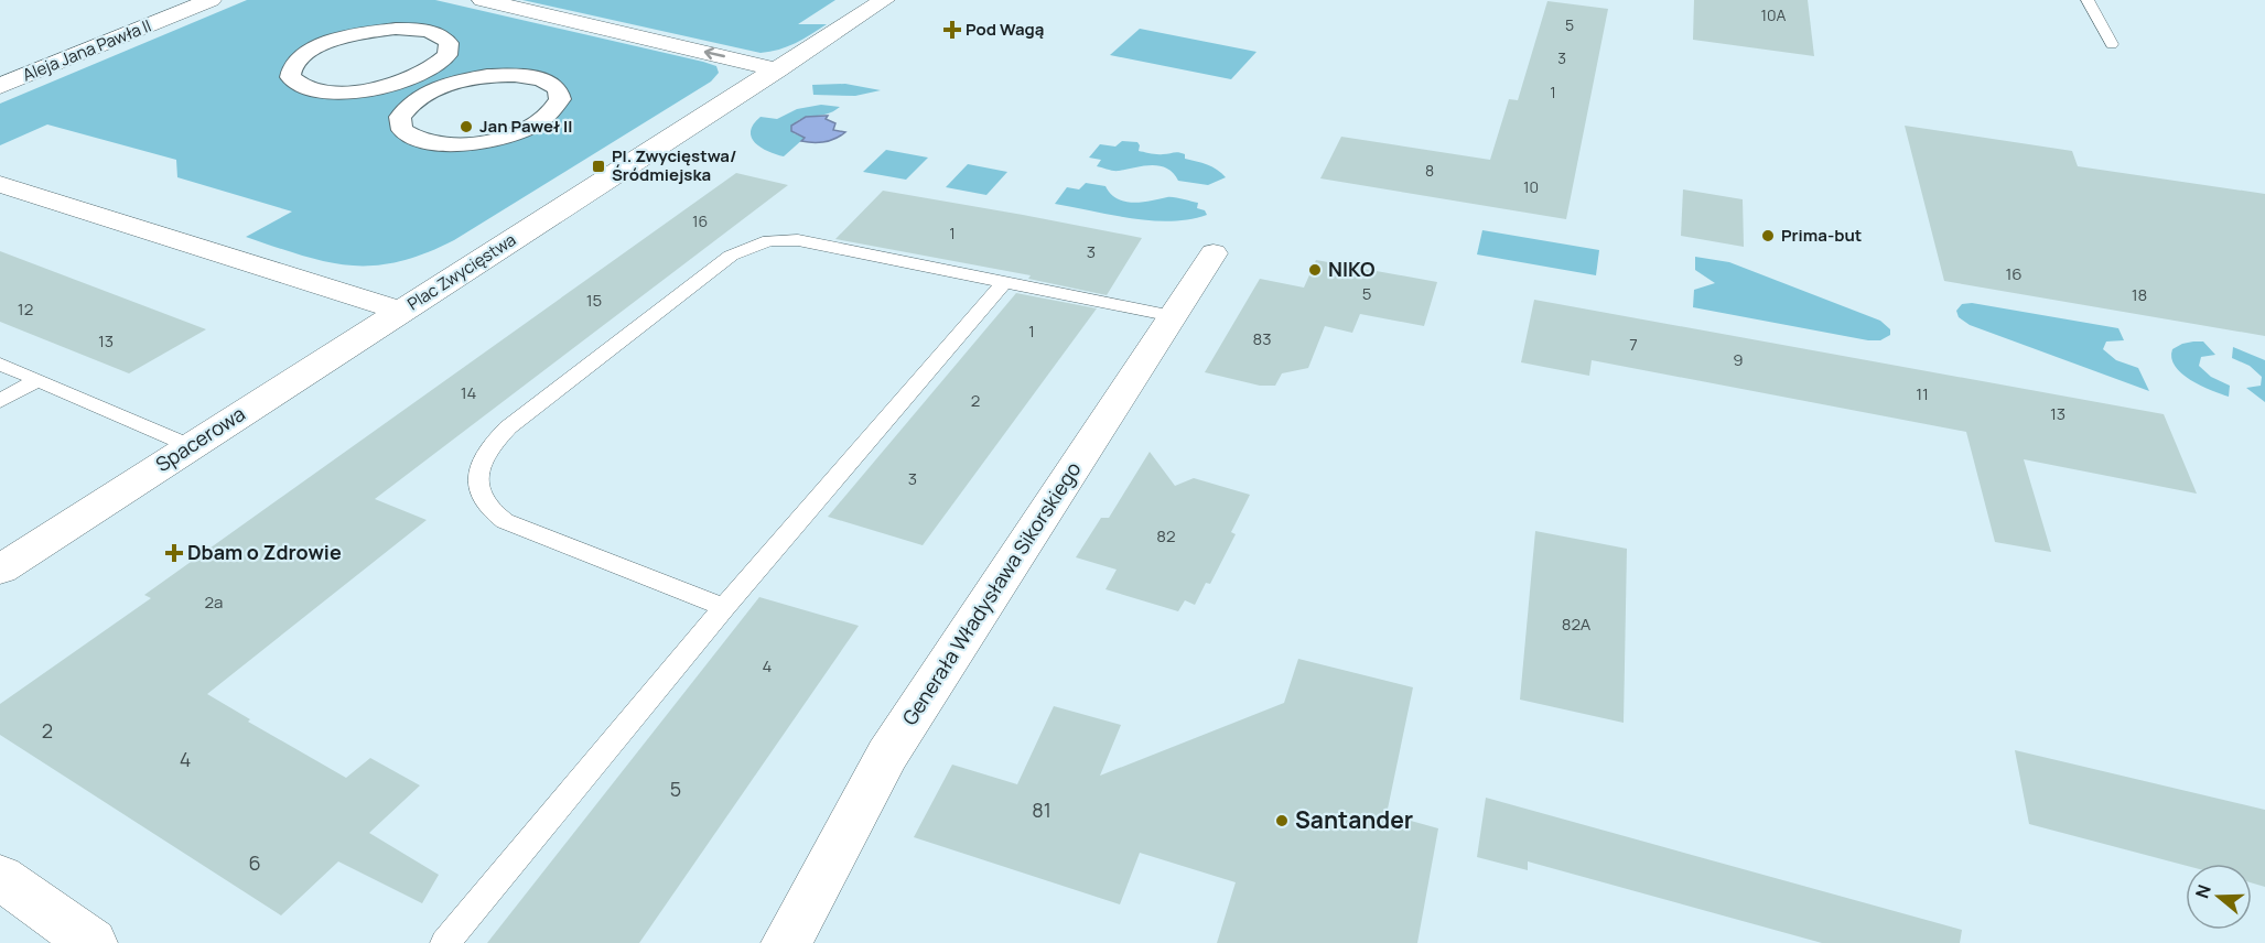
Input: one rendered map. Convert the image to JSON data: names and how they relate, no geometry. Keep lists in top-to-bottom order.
{
  "streets": {
    "street": [
      "Aleja Jana Pawła II",
      "Plac Zwycięstwa",
      "Spacerowa",
      "Generała Władysława Sikorskiego"
    ]
  },
  "crossings": [
    ["Plac Zwycięstwa", "Spacerowa"]
  ],
  "places": {
    "health": ["Pod Wagą", "Dbam o Zdrowie"],
    "other": [
      "Jan Paweł II",
      "Prima-but",
      "NIKO",
      "Santander"
    ],
    "transit": ["Pl. Zwycięstwa/ Śródmiejska"]
  },
  "house_numbers": [
    "10A",
    "5",
    "3",
    "1",
    "8",
    "10",
    "16",
    "1",
    "3",
    "16",
    "5",
    "18",
    "15",
    "12",
    "1",
    "83",
    "13",
    "7",
    "9",
    "14",
    "11",
    "2",
    "13",
    "3",
    "82",
    "2a",
    "82A",
    "4",
    "2",
    "4",
    "5",
    "81",
    "6"
  ],
  "north": "left"
}
